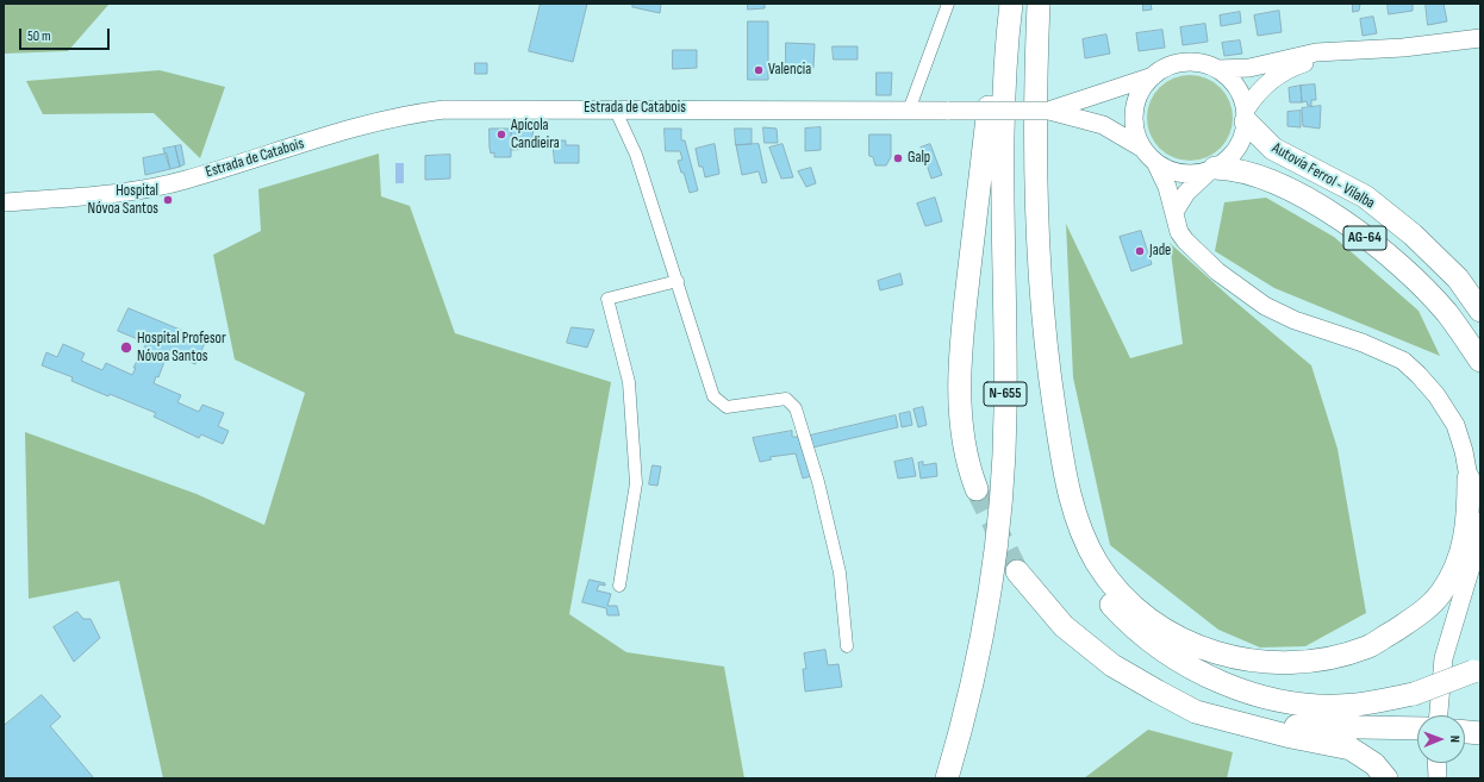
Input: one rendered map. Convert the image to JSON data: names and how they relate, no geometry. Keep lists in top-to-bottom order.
{
  "streets": {
    "highway": ["Autovía Ferrol - Vilalba", "AG-64", "N-655"],
    "main road": ["Estrada de Catabois"]
  },
  "places": [
    "Valencia",
    "Apícola Candieira",
    "Galp",
    "Hospital Nóvoa Santos",
    "Jade",
    "Hospital Profesor Nóvoa Santos"
  ],
  "scale_bar": "50 m",
  "north": "right"
}
